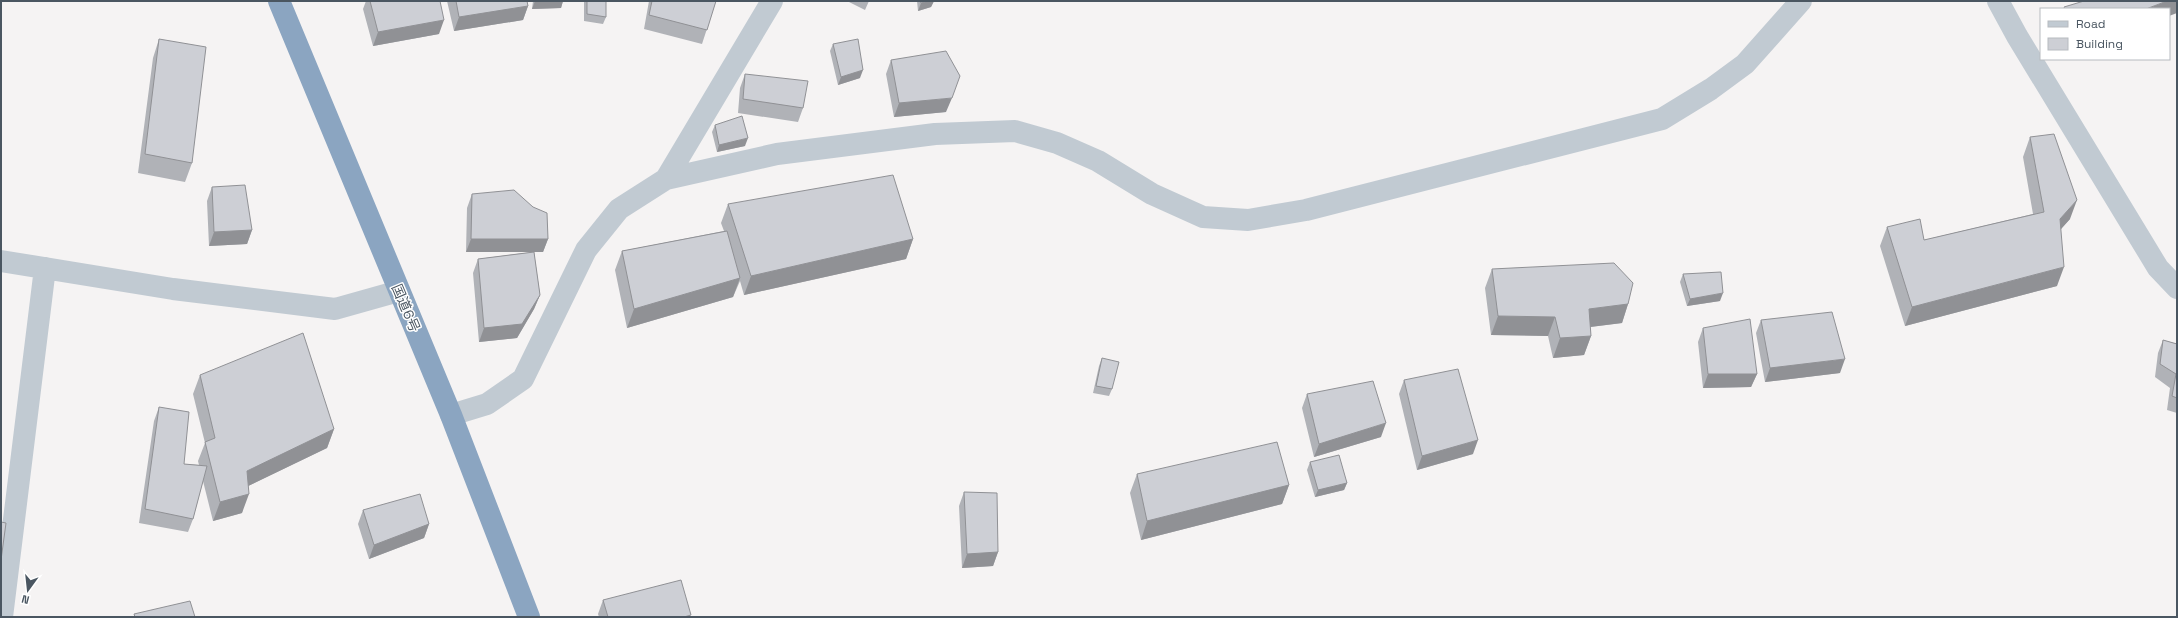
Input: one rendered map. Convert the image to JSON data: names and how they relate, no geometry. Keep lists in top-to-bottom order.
{
  "streets": {
    "highway": ["国道6号"]
  },
  "legend": ["Road", "Building"],
  "north": "bottom"
}
